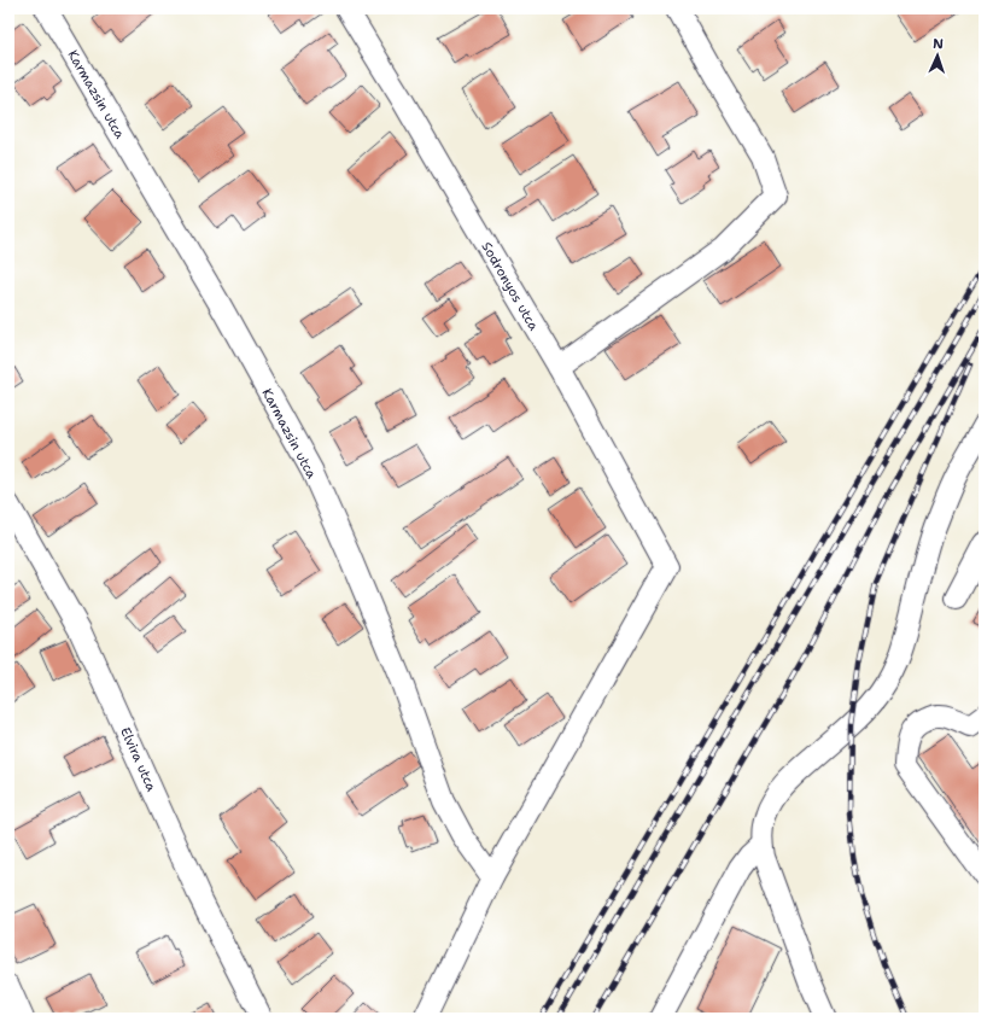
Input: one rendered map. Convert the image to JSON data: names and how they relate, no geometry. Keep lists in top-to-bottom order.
{
  "streets": {
    "street": ["Karmazsin utca", "Sodronyos utca", "Elvira utca"]
  },
  "crossings": [
    ["Karmazsin utca", "Sodronyos utca"]
  ],
  "north": "top"
}
